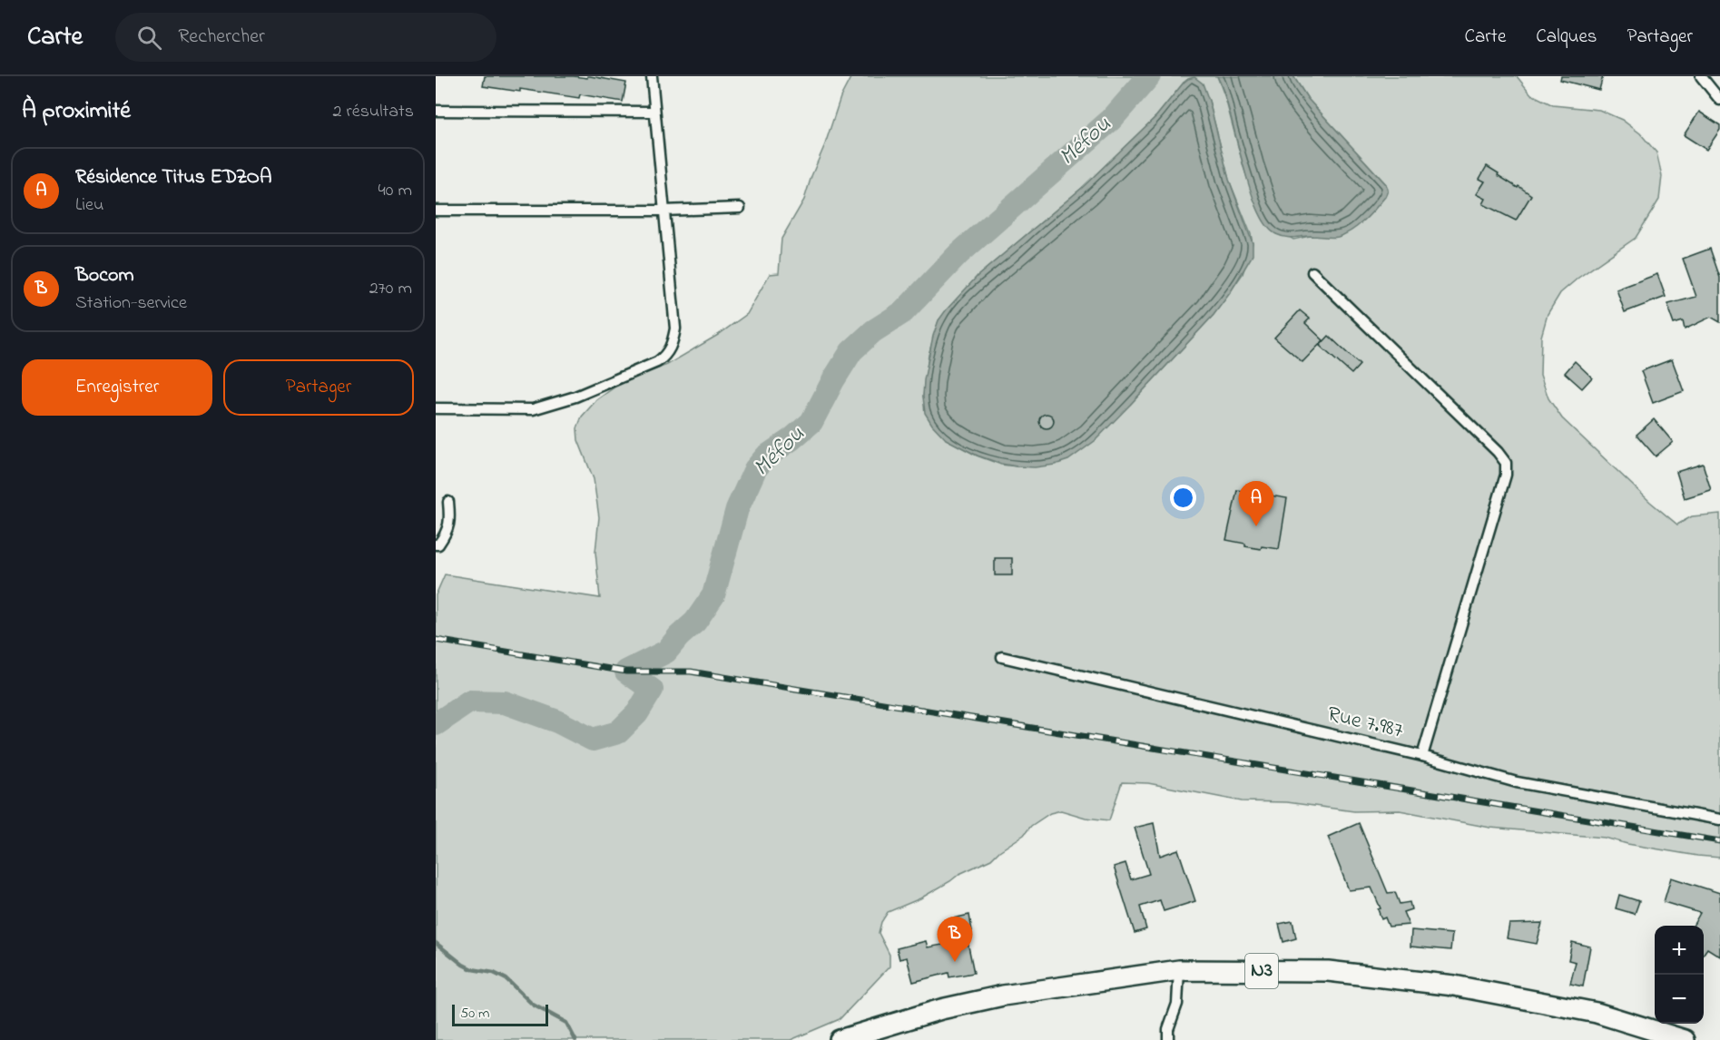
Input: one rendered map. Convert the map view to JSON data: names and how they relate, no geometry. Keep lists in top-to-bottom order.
{
  "streets": {
    "highway": ["N3"],
    "street": ["Rue 7.987"]
  },
  "water": ["Méfou"],
  "scale_bar": "50 m",
  "page": {
    "header": "Carte",
    "search": "Rechercher",
    "nav": ["Carte", "Calques", "Partager"],
    "heading": ["À proximité", "2 résultats"],
    "list": [
      {
        "mark": "A",
        "name": "Résidence Titus EDZOA",
        "note": "Lieu",
        "value": "40 m"
      },
      {
        "mark": "B",
        "name": "Bocom",
        "note": "Station-service",
        "value": "270 m"
      }
    ],
    "buttons": ["Enregistrer", "Partager"],
    "pins": ["A", "B"],
    "map_buttons": ["+", "−"],
    "scale": "50 m"
  }
}
